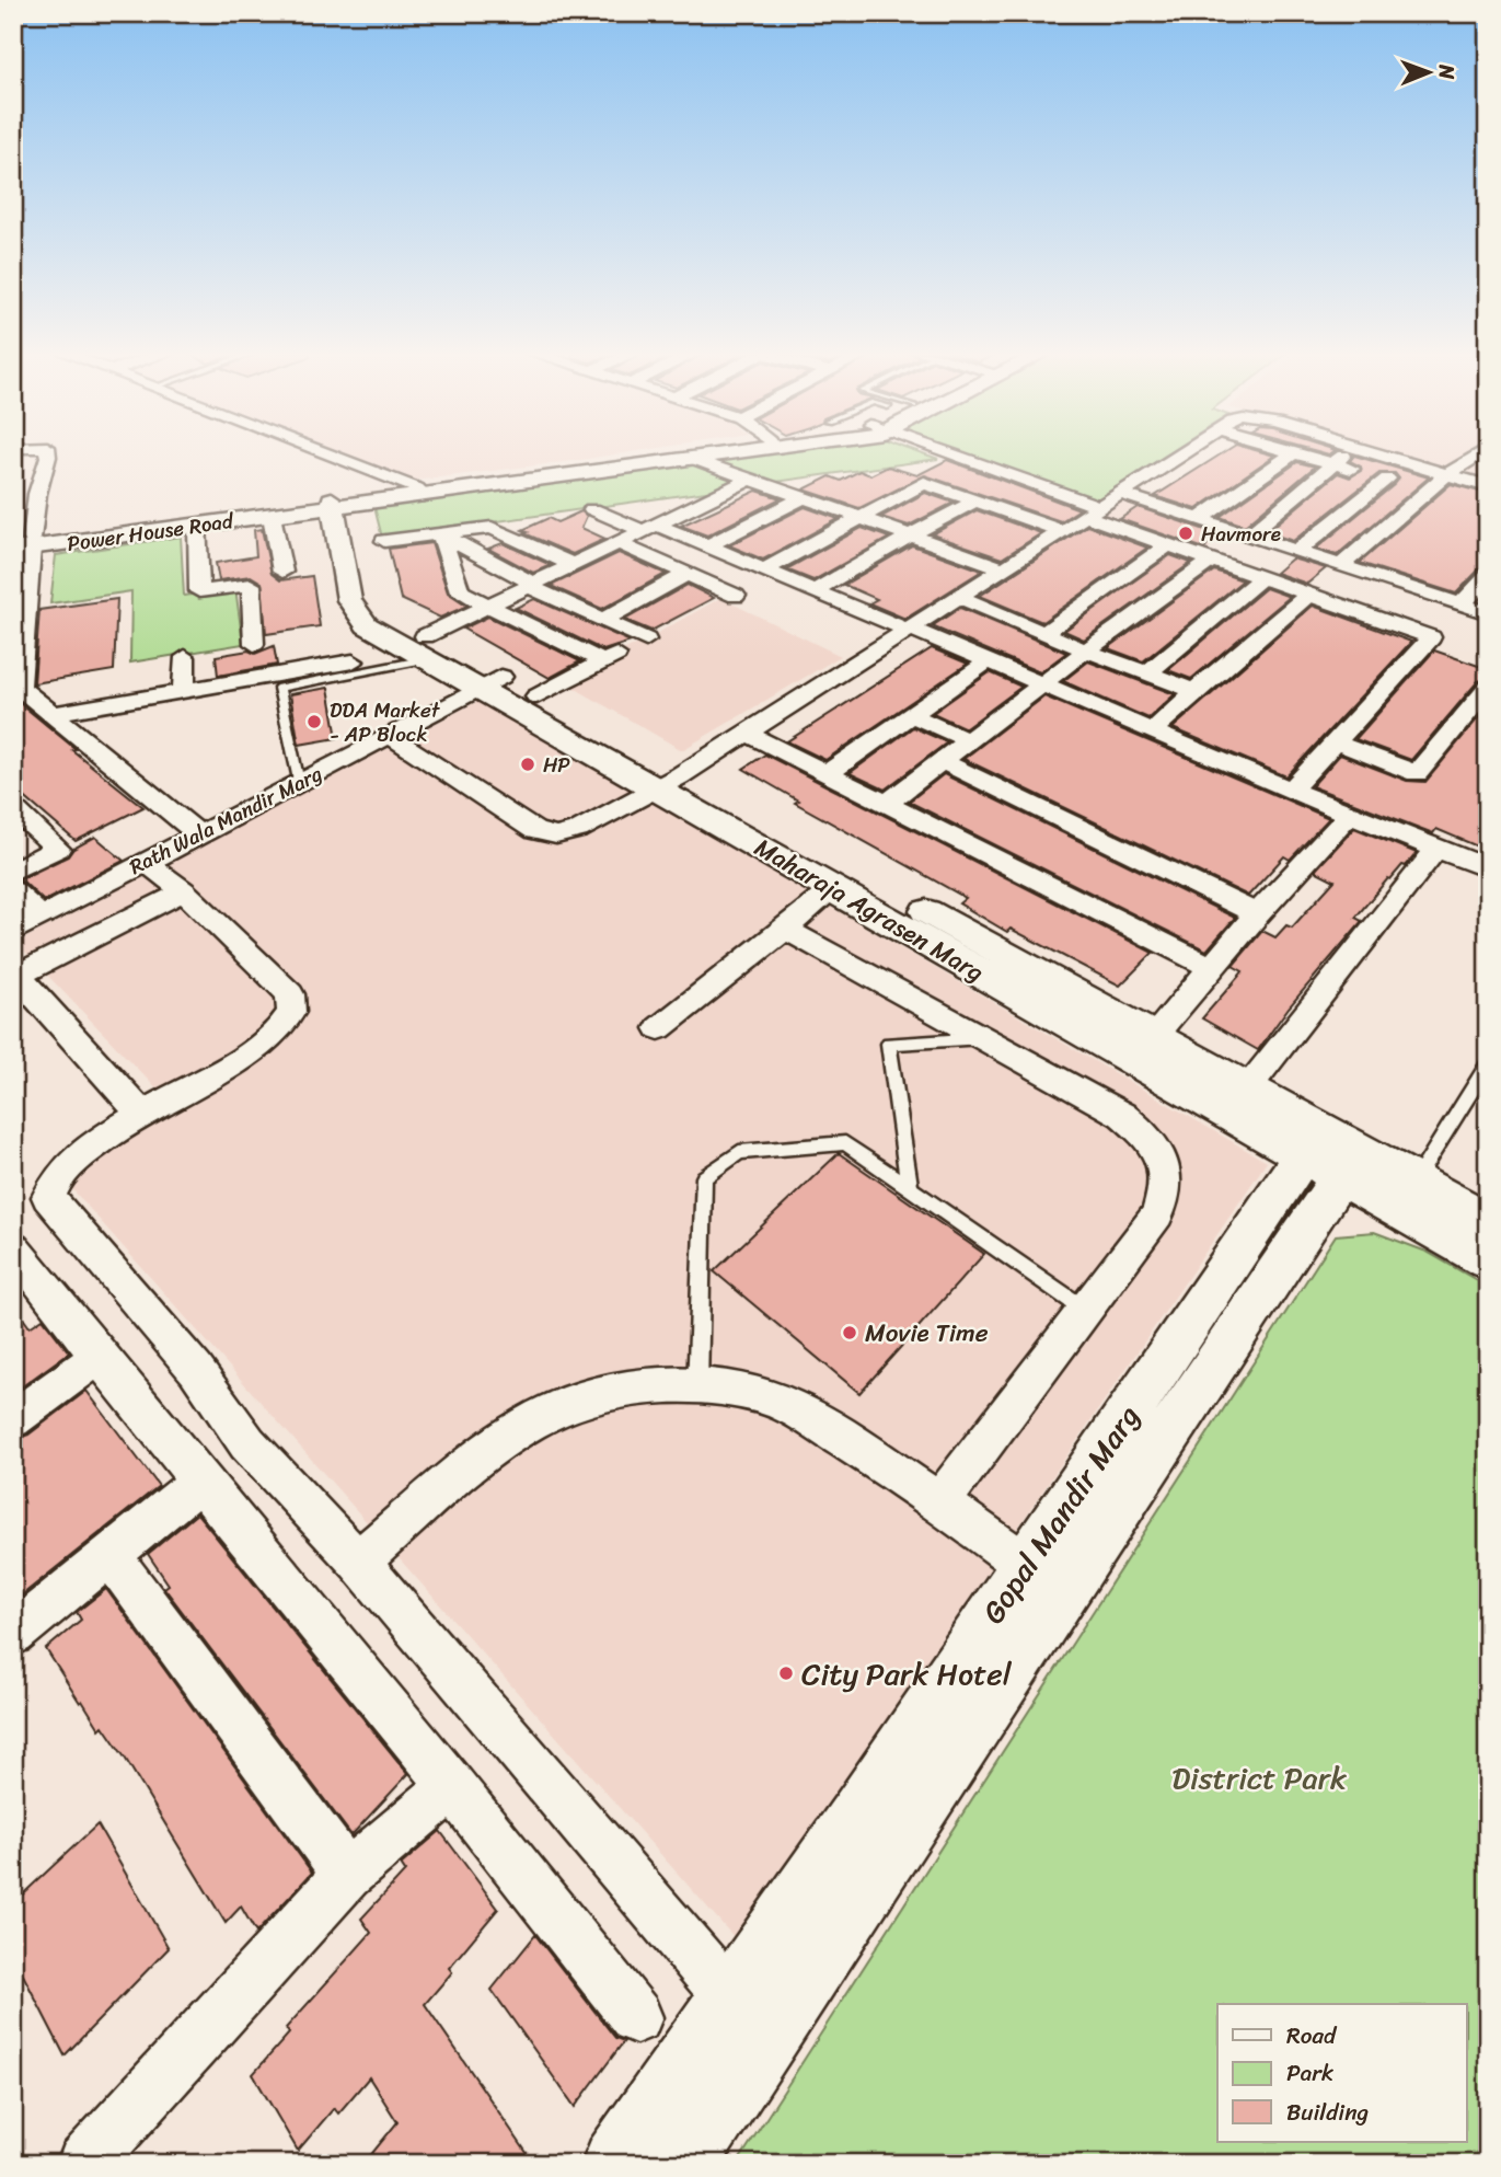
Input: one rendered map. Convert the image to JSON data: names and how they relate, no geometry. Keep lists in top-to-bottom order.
{
  "streets": {
    "street": [
      "Power House Road",
      "Rath Wala Mandir Marg",
      "Maharaja Agrasen Marg",
      "Gopal Mandir Marg"
    ]
  },
  "crossings": [
    ["Power House Road", "Maharaja Agrasen Marg"],
    ["Rath Wala Mandir Marg", "Maharaja Agrasen Marg"],
    ["Maharaja Agrasen Marg", "Gopal Mandir Marg"]
  ],
  "parks": ["District Park"],
  "places": [
    "Havmore",
    "DDA Market - AP Block",
    "HP",
    "Movie Time",
    "City Park Hotel"
  ],
  "legend": ["Road", "Park", "Building"],
  "north": "right"
}
